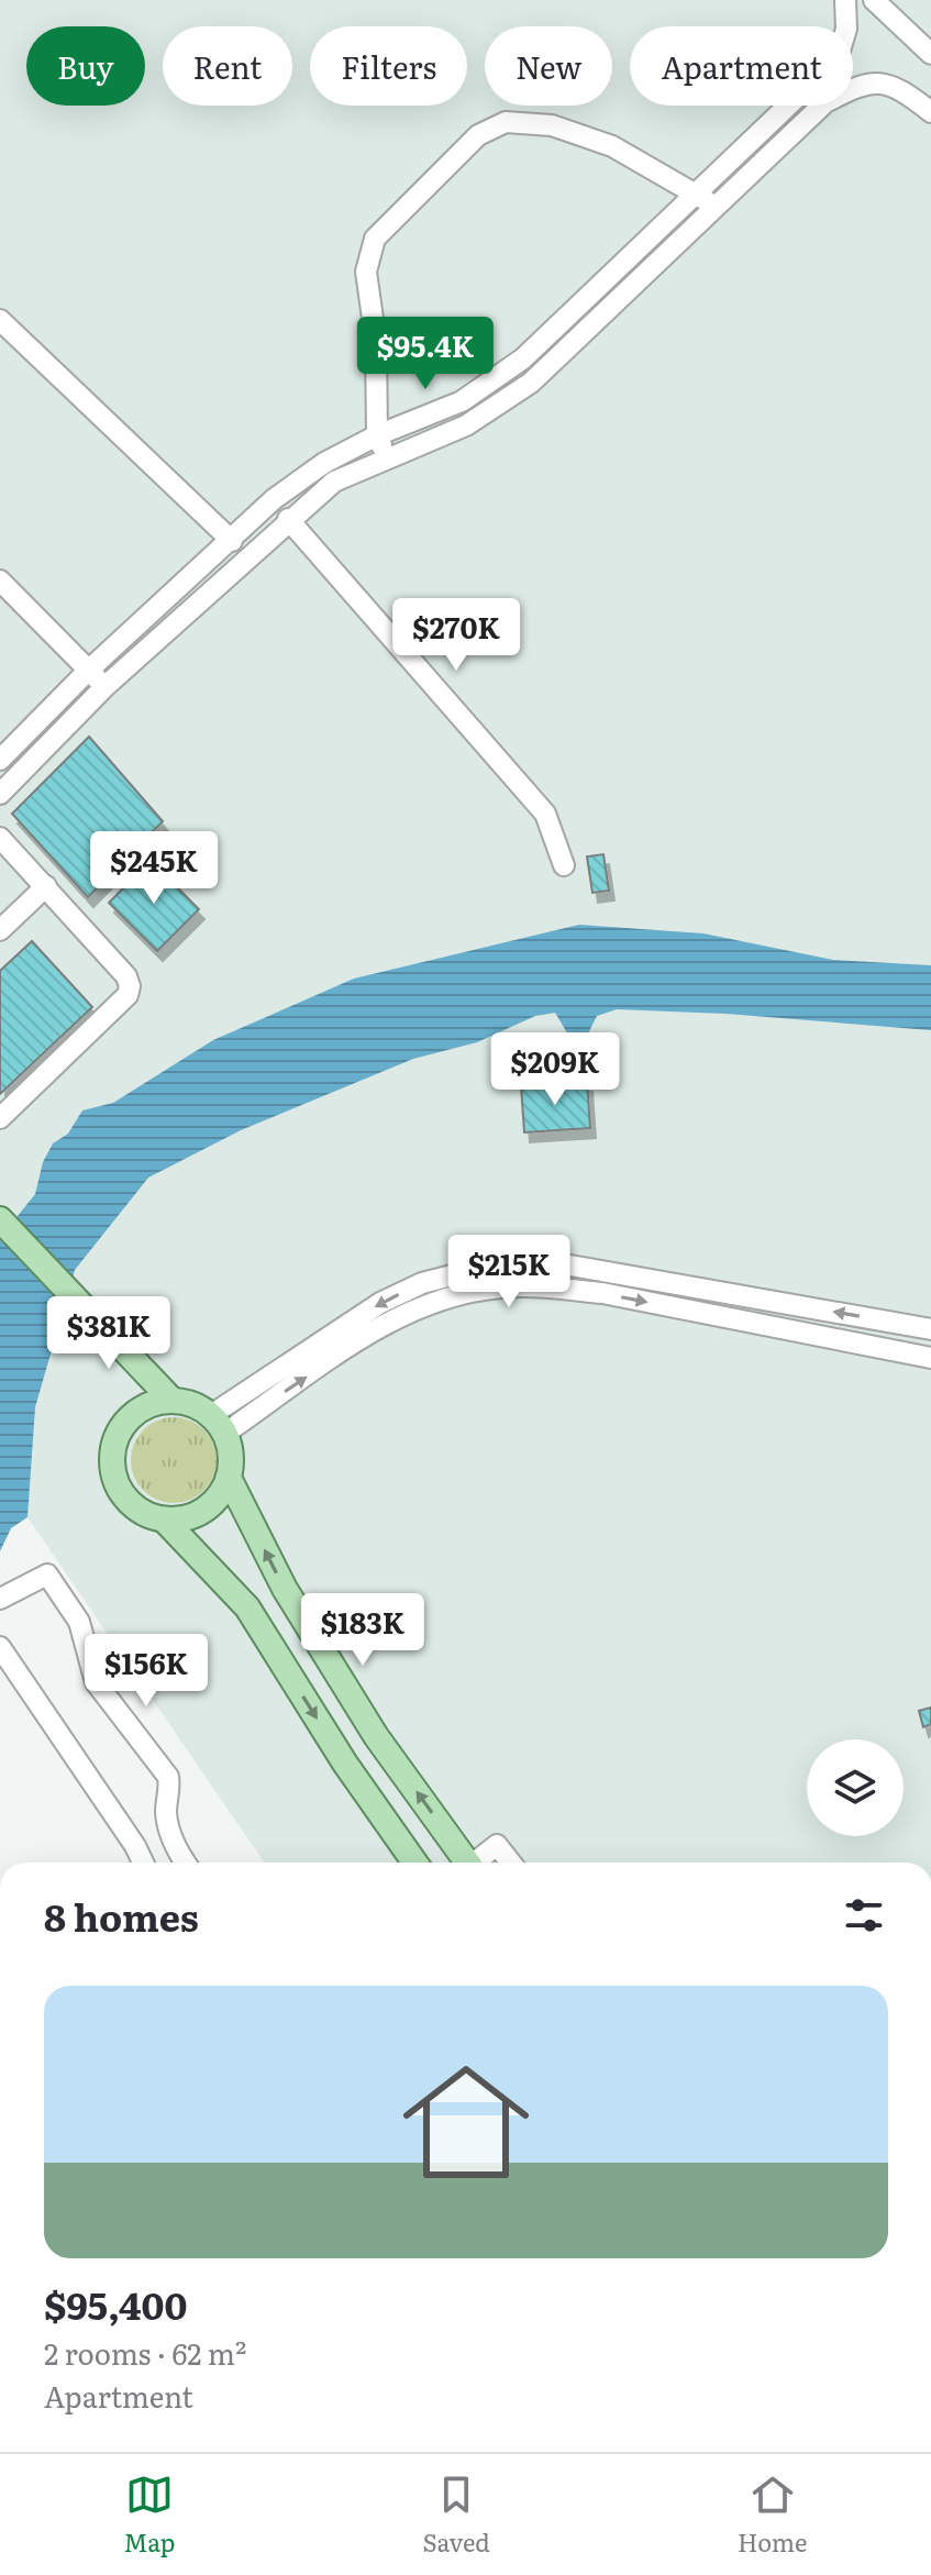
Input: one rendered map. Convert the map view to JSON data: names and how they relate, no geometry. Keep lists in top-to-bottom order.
{
  "page": {
    "chip": [
      "Buy",
      "Rent",
      "Filters",
      "New",
      "Apartment"
    ],
    "price": [
      "$95.4K",
      "$270K",
      "$245K",
      "$209K",
      "$215K",
      "$381K",
      "$183K",
      "$156K"
    ],
    "heading": "8 homes",
    "list": [
      {
        "name": "$95,400",
        "note": "2 rooms · 62 m² · Apartment"
      }
    ],
    "tabs": ["Map", "Saved", "Home"]
  }
}
